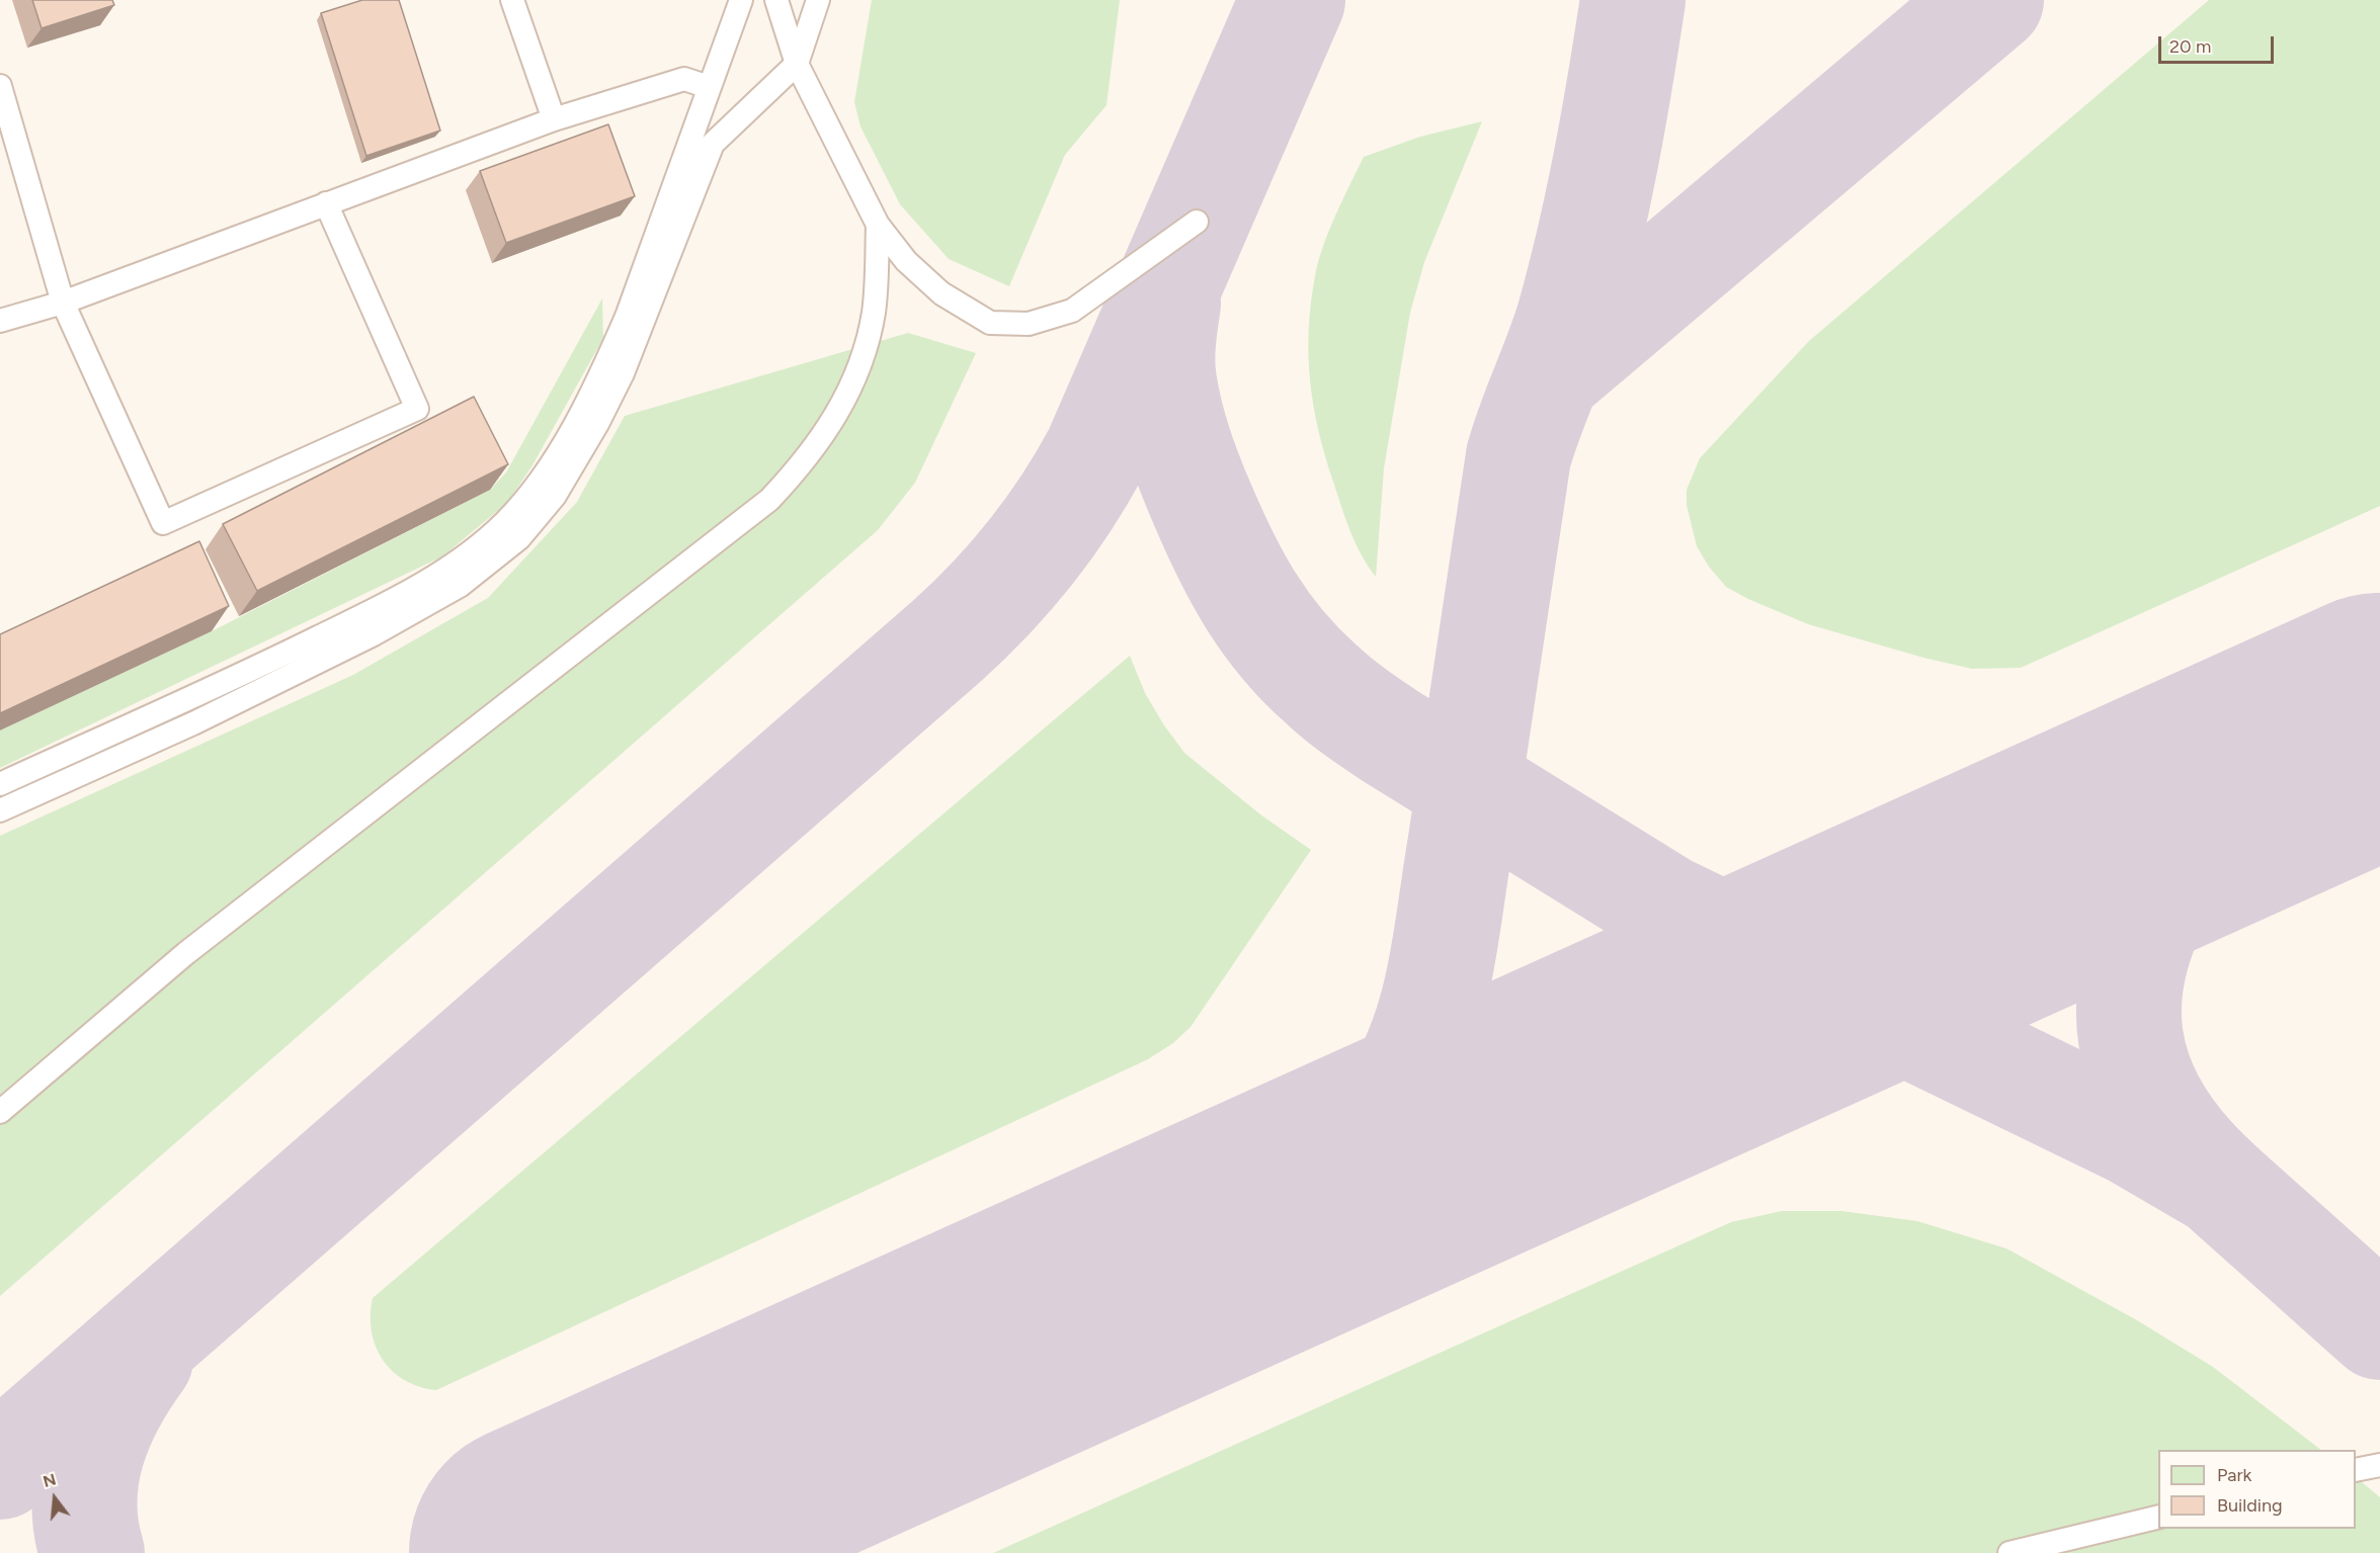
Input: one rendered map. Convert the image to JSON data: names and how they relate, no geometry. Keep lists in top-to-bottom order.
{
  "legend": ["Park", "Building"],
  "scale_bar": "20 m",
  "north": "top"
}
